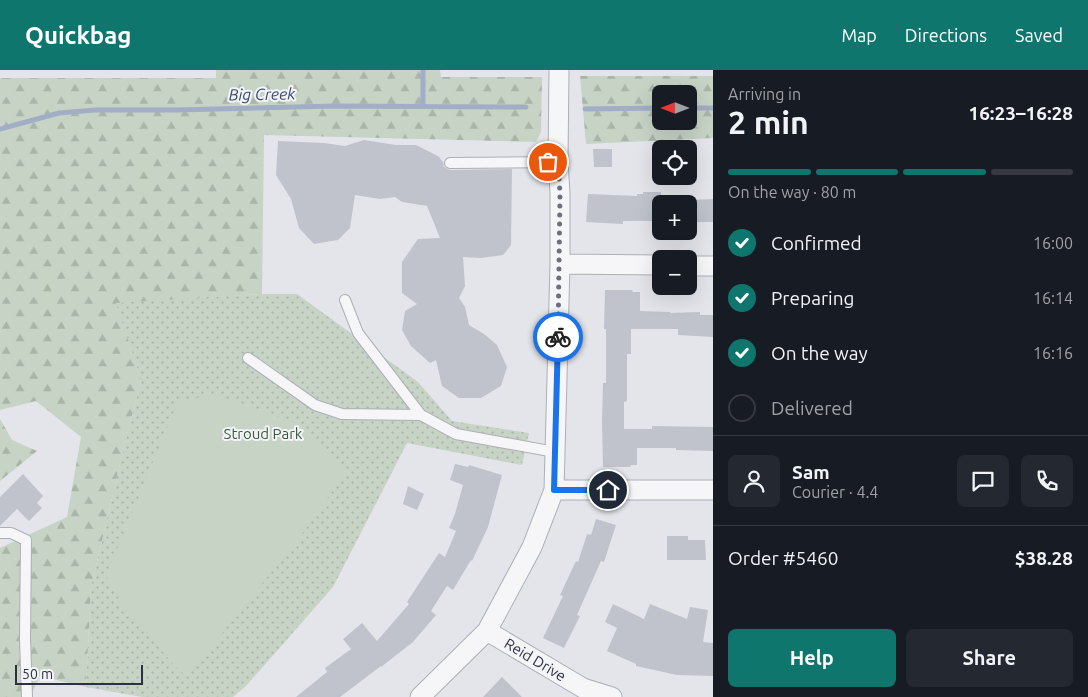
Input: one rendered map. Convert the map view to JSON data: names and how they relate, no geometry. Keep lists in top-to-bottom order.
{
  "streets": {
    "street": ["Reid Drive"]
  },
  "water": ["Big Creek"],
  "parks": ["Stroud Park"],
  "scale_bar": "50 m",
  "north": "left",
  "page": {
    "header": "Quickbag",
    "nav": ["Map", "Directions", "Saved"],
    "heading": ["2 min", "Arriving in", "16:23–16:28"],
    "panel": [
      "Sam",
      "Courier · 4.4",
      "Order #5460",
      "$38.28"
    ],
    "map_buttons": ["+", "−"],
    "bar": "On the way · 80 m",
    "list": [
      ["Confirmed", "16:00"],
      ["Preparing", "16:14"],
      ["On the way", "16:16"],
      "Delivered"
    ],
    "buttons": ["Help", "Share"],
    "scale": "50 m"
  }
}
